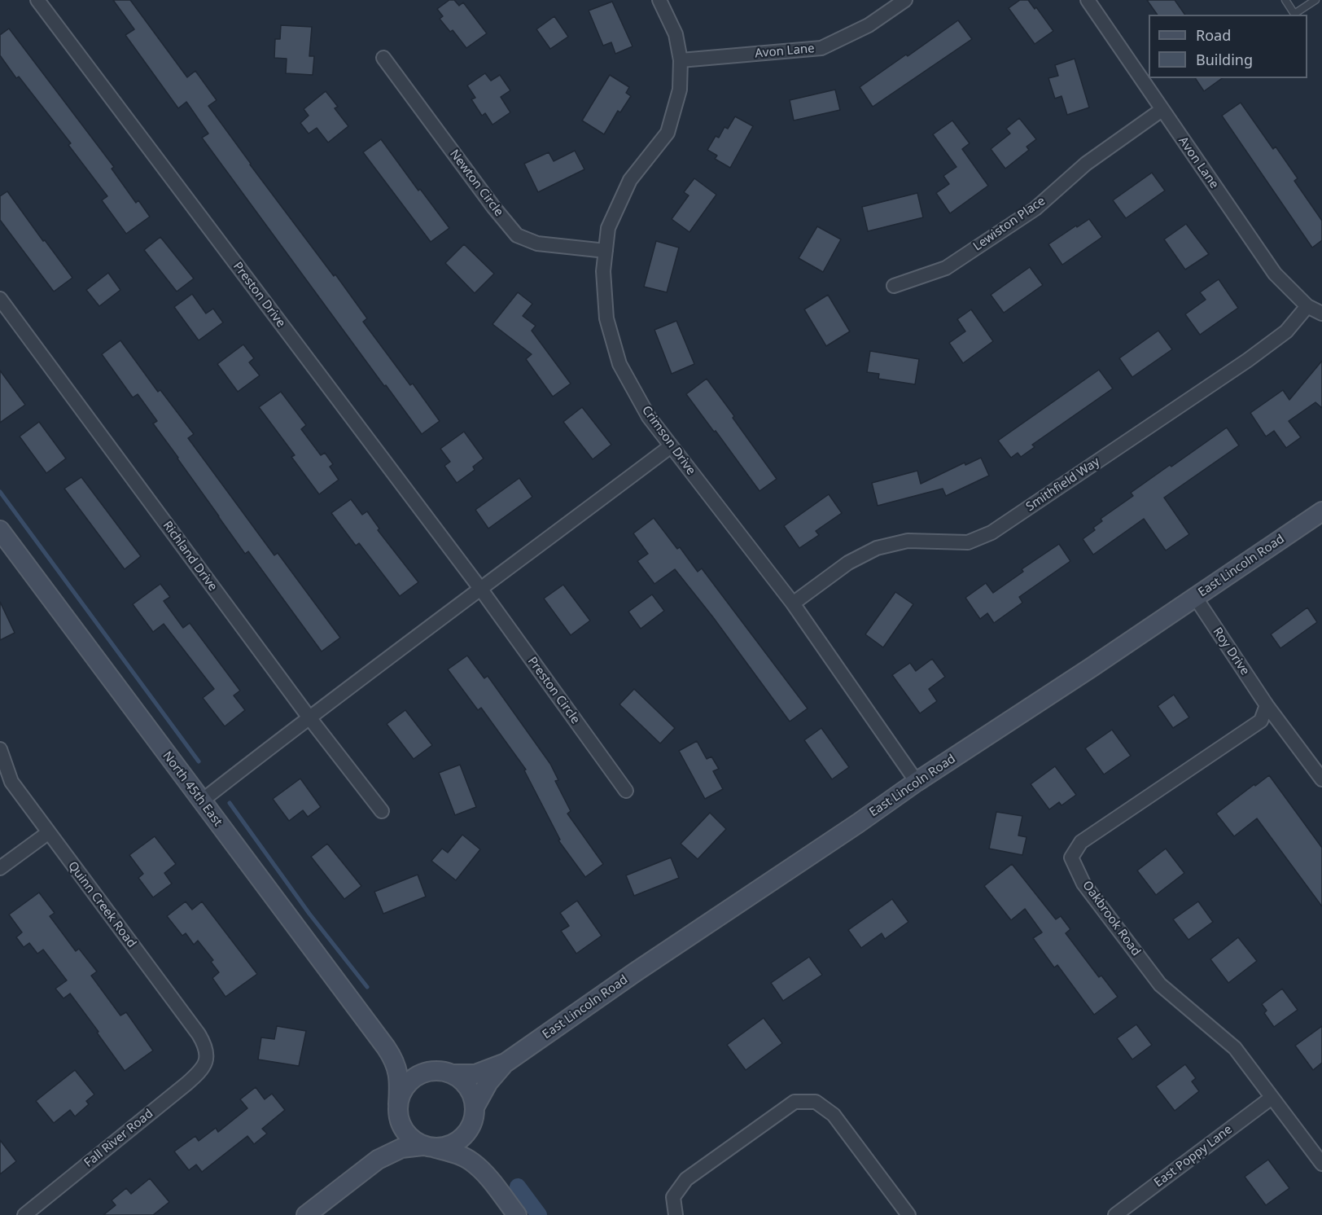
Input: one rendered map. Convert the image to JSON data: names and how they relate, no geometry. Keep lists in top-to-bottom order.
{
  "streets": {
    "main road": ["East Lincoln Road", "North 45th East"],
    "street": [
      "Avon Lane",
      "Newton Circle",
      "Lewiston Place",
      "Preston Drive",
      "Crimson Drive",
      "Smithfield Way",
      "Richland Drive",
      "Roy Drive",
      "Preston Circle",
      "Quinn Creek Road",
      "Oakbrook Road",
      "Fall River Road",
      "East Poppy Lane"
    ]
  },
  "crossings": [
    ["Avon Lane", "Lewiston Place"],
    ["Avon Lane", "Crimson Drive"],
    ["Avon Lane", "Smithfield Way"],
    ["Newton Circle", "Crimson Drive"],
    ["Preston Drive", "Preston Circle"],
    ["Crimson Drive", "Smithfield Way"],
    ["Crimson Drive", "East Lincoln Road"],
    ["East Lincoln Road", "Roy Drive"],
    ["East Lincoln Road", "North 45th East"],
    ["Roy Drive", "Oakbrook Road"],
    ["Quinn Creek Road", "Fall River Road"],
    ["Oakbrook Road", "East Poppy Lane"]
  ],
  "legend": ["Road", "Building"]
}
